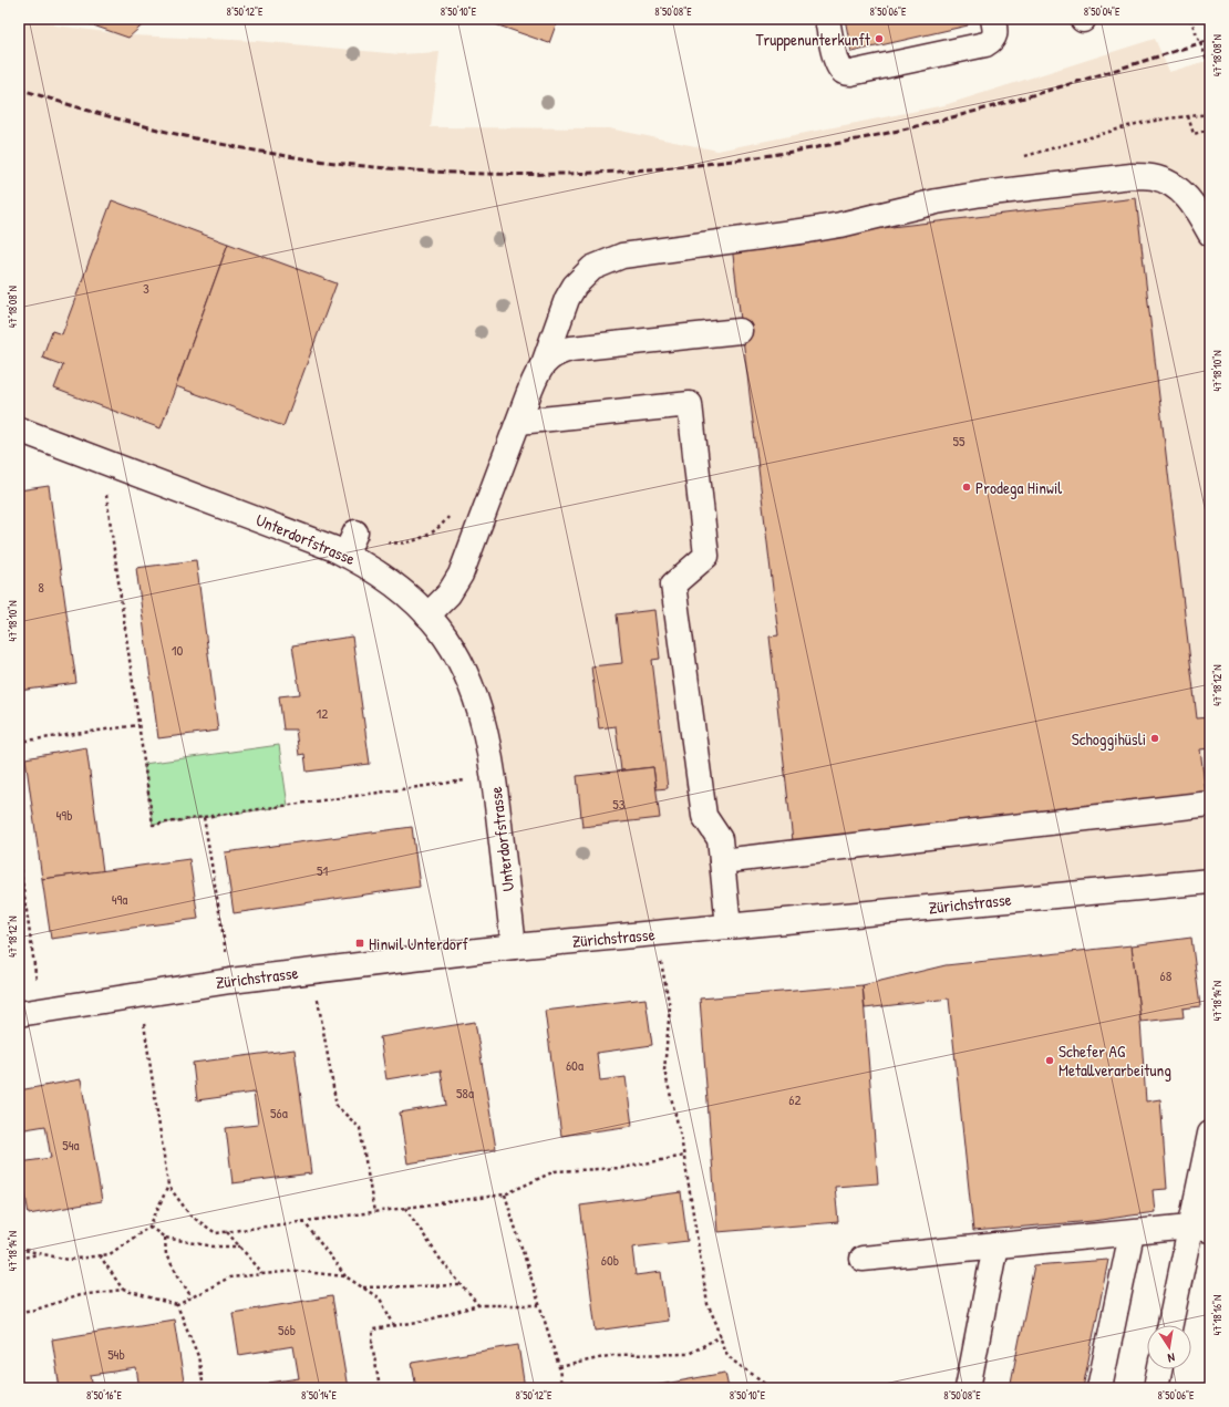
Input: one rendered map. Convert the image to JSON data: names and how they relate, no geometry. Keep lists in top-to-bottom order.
{
  "streets": {
    "street": ["Unterdorfstrasse", "Zürichstrasse"]
  },
  "crossings": [
    ["Unterdorfstrasse", "Zürichstrasse"]
  ],
  "places": {
    "other": [
      "Truppenunterkunft",
      "Prodega Hinwil",
      "Schoggihüsli",
      "Schefer AG Metallverarbeitung"
    ],
    "transit": ["Hinwil Unterdorf"]
  },
  "house_numbers": [
    "3",
    "55",
    "8",
    "10",
    "12",
    "53",
    "49b",
    "51",
    "49a",
    "68",
    "60a",
    "58a",
    "62",
    "56a",
    "54a",
    "60b",
    "56b",
    "54b"
  ],
  "north": "bottom",
  "coordinates": [
    "8°50'12\"E",
    "8°50'10\"E",
    "8°50'08\"E",
    "8°50'06\"E",
    "8°50'04\"E",
    "47°18'08\"N",
    "47°18'10\"N",
    "47°18'12\"N",
    "47°18'14\"N",
    "47°18'16\"N",
    "8°50'16\"E",
    "8°50'14\"E"
  ]
}
